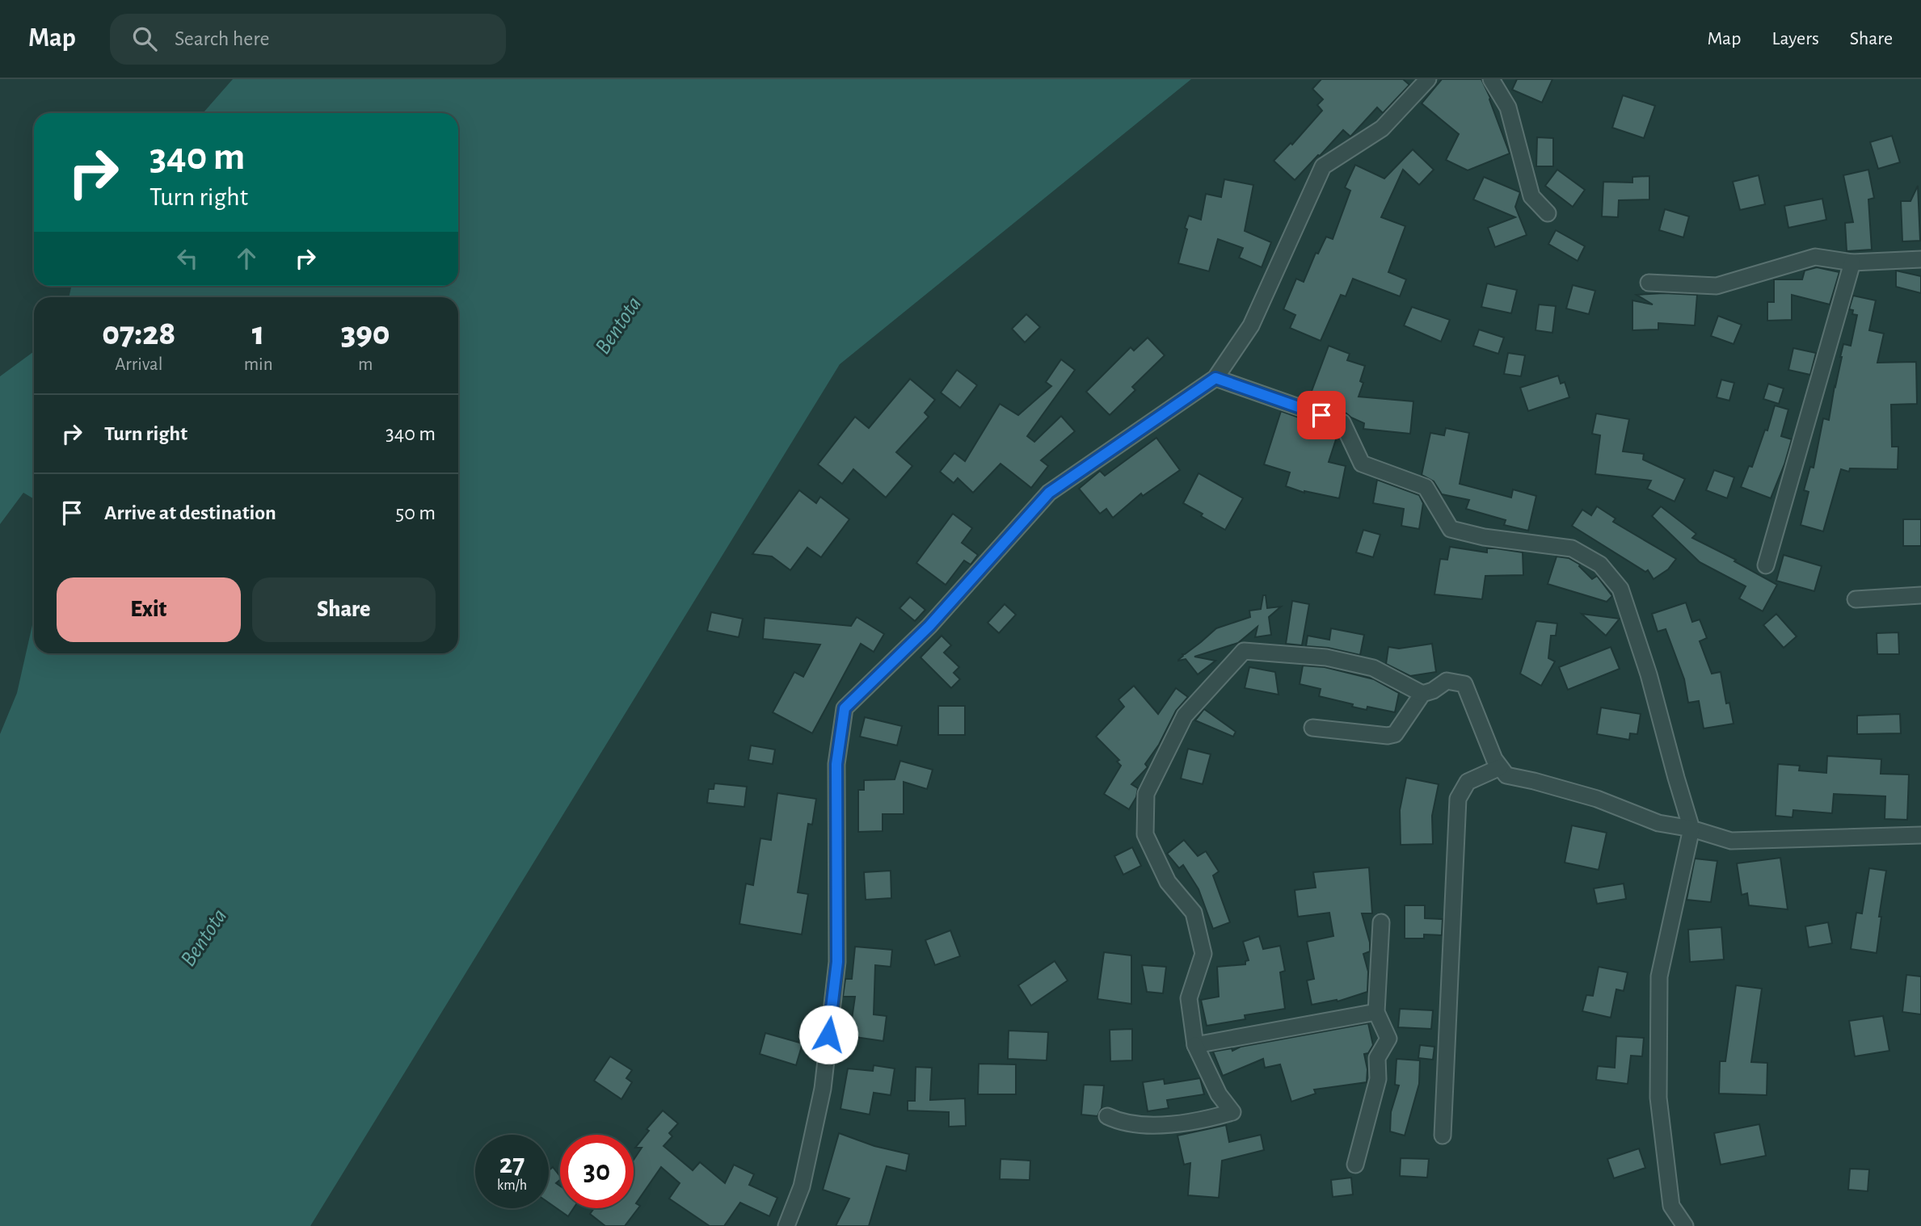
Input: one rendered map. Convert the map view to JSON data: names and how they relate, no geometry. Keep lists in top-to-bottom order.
{
  "water": ["Bentota"],
  "page": {
    "header": "Map",
    "search": "Search here",
    "nav": ["Map", "Layers", "Share"],
    "turn": ["340 m", "Turn right"],
    "eta": [
      "07:28",
      "Arrival",
      "1",
      "min",
      "390",
      "m"
    ],
    "list": [
      {
        "name": "Turn right",
        "value": "340 m"
      },
      {
        "name": "Arrive at destination",
        "value": "50 m"
      }
    ],
    "buttons": ["Exit", "Share"],
    "speed": "27 km/h",
    "limit": "30"
  }
}
